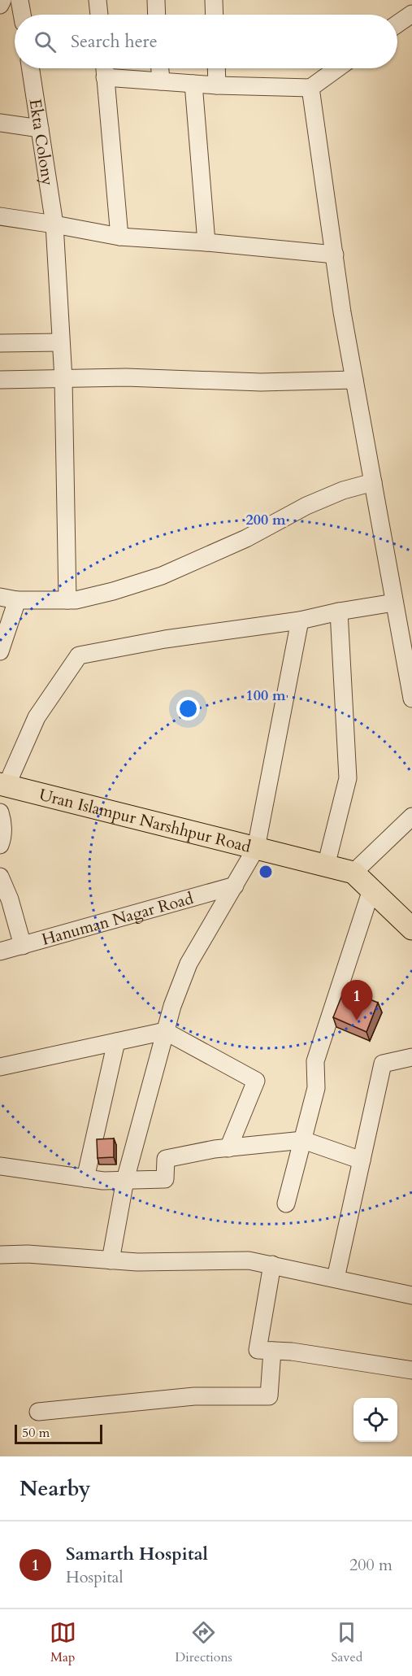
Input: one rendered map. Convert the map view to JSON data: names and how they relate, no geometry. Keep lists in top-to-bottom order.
{
  "streets": {
    "main road": ["Uran Islampur Narshhpur Road"],
    "street": ["Ekta Colony", "Hanuman Nagar Road"]
  },
  "scale_bar": "50 m",
  "page": {
    "search": "Search here",
    "pins": "1",
    "scale": "50 m",
    "heading": "Nearby",
    "list": [
      {
        "mark": "1",
        "name": "Samarth Hospital",
        "note": "Hospital",
        "value": "200 m"
      }
    ],
    "nav": ["Map", "Directions", "Saved"]
  },
  "rings": ["200 m", "100 m"]
}
